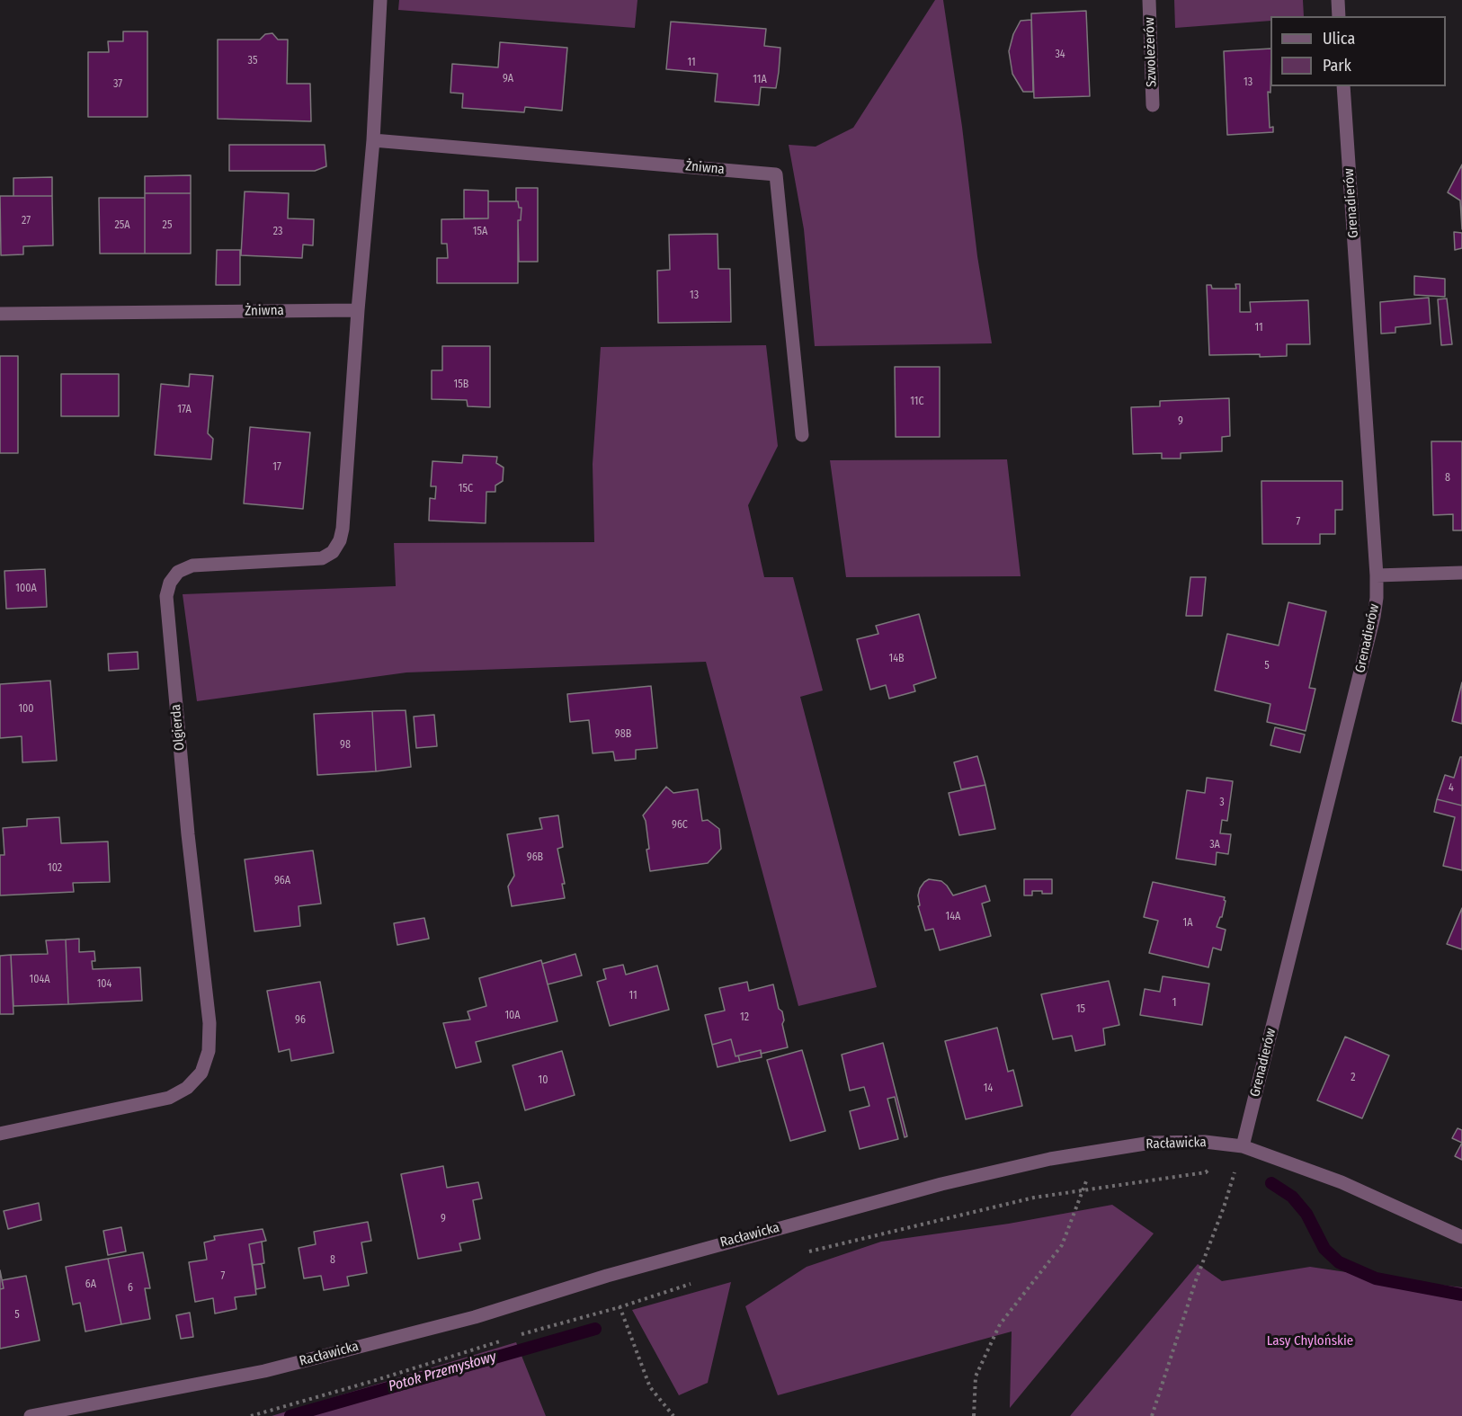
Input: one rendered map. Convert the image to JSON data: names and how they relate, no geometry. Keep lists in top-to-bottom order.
{
  "streets": {
    "street": [
      "Szwoleżerów",
      "Żniwna",
      "Grenadierów",
      "Olgierda",
      "Racławicka"
    ]
  },
  "crossings": [
    ["Żniwna", "Olgierda"],
    ["Grenadierów", "Racławicka"]
  ],
  "water": ["Potok Przemysłowy"],
  "parks": ["Lasy Chylońskie"],
  "house_numbers": [
    "34",
    "35",
    "11",
    "9A",
    "11A",
    "13",
    "37",
    "27",
    "25A",
    "25",
    "23",
    "15A",
    "13",
    "11",
    "15B",
    "11C",
    "17A",
    "9",
    "17",
    "8",
    "15C",
    "7",
    "100A",
    "14B",
    "5",
    "100",
    "98B",
    "98",
    "4",
    "3",
    "96C",
    "3A",
    "96B",
    "102",
    "96A",
    "14A",
    "1A",
    "104A",
    "104",
    "11",
    "1",
    "15",
    "10A",
    "12",
    "96",
    "2",
    "10",
    "14",
    "9",
    "8",
    "7",
    "6A",
    "6",
    "5"
  ],
  "legend": ["Ulica", "Park"]
}
